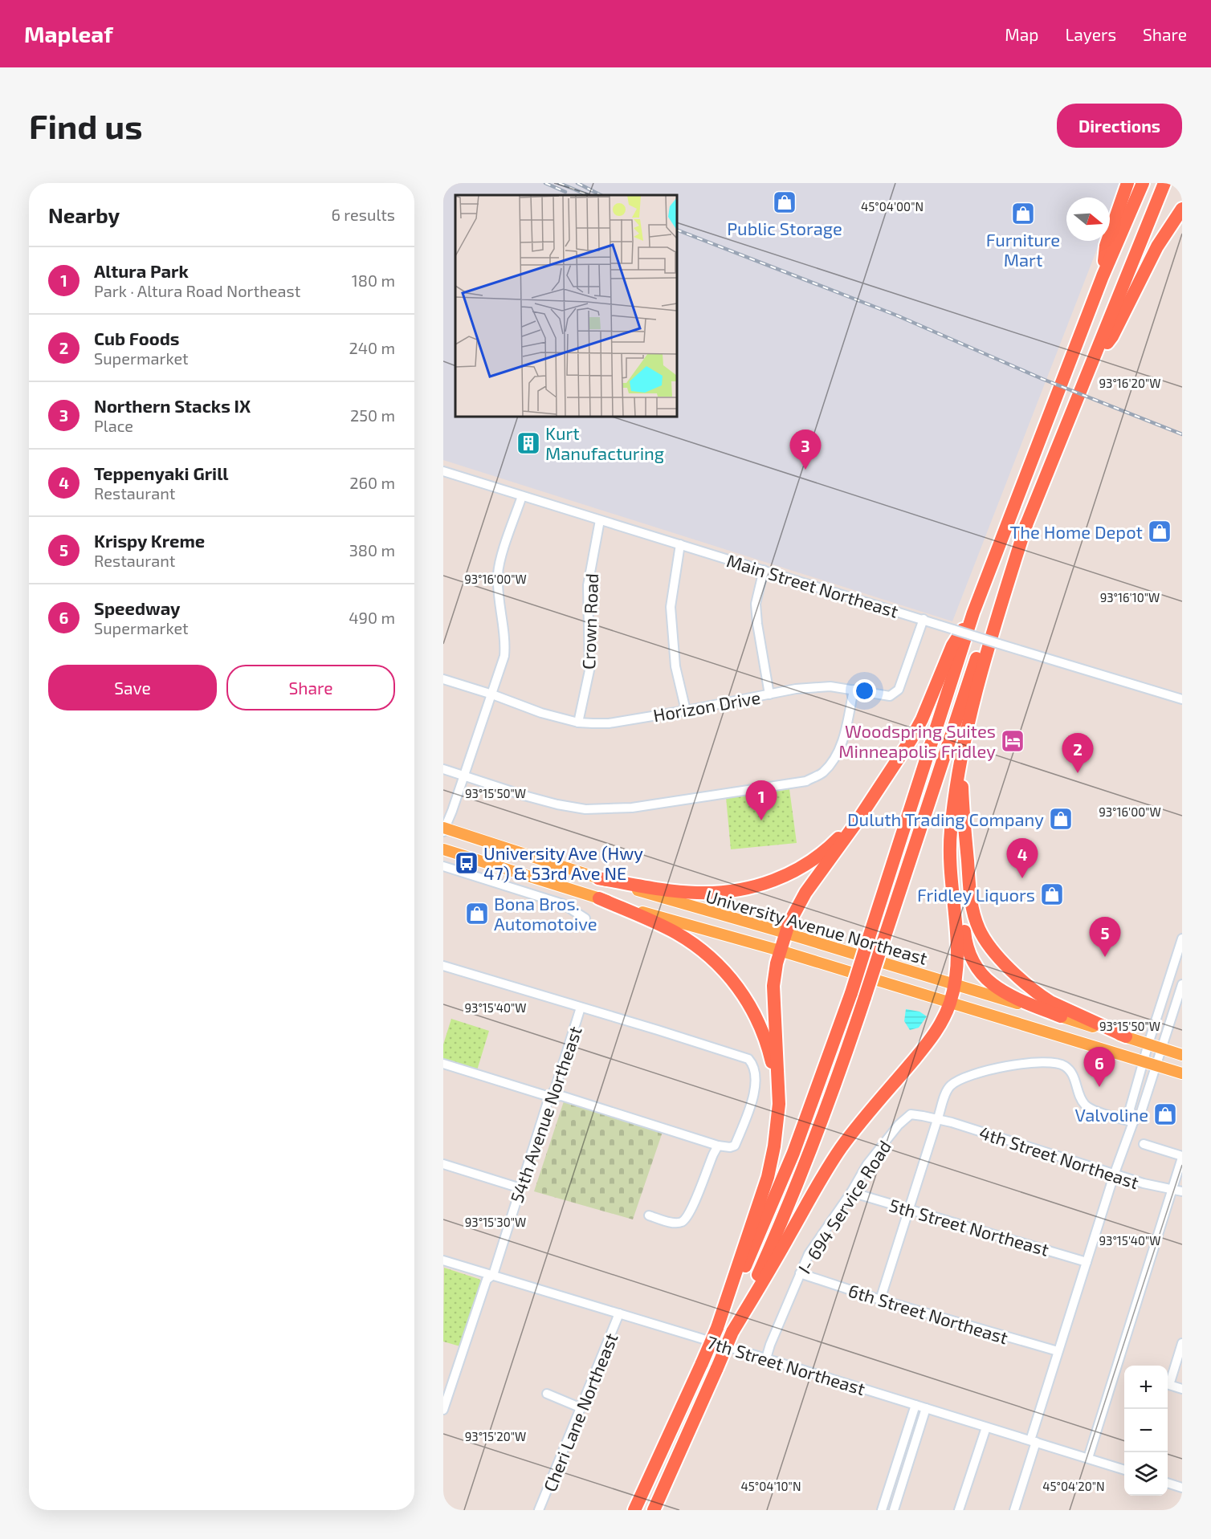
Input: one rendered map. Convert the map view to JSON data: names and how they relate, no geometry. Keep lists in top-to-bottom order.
{
  "streets": {
    "main road": ["University Avenue Northeast"],
    "street": [
      "Main Street Northeast",
      "Crown Road",
      "Horizon Drive",
      "54th Avenue Northeast",
      "4th Street Northeast",
      "I- 694 Service Road",
      "5th Street Northeast",
      "6th Street Northeast",
      "7th Street Northeast",
      "Cheri Lane Northeast"
    ]
  },
  "crossings": [
    ["Main Street Northeast", "Crown Road"],
    ["Main Street Northeast", "Horizon Drive"],
    ["Crown Road", "Horizon Drive"],
    ["54th Avenue Northeast", "7th Street Northeast"],
    ["4th Street Northeast", "I- 694 Service Road"],
    ["I- 694 Service Road", "5th Street Northeast"],
    ["I- 694 Service Road", "6th Street Northeast"],
    ["I- 694 Service Road", "7th Street Northeast"],
    ["7th Street Northeast", "Cheri Lane Northeast"]
  ],
  "places": {
    "shop": [
      "Public Storage",
      "Furniture Mart",
      "The Home Depot",
      "Duluth Trading Company",
      "Fridley Liquors",
      "Bona Bros. Automotoive",
      "Valvoline"
    ],
    "building": ["Kurt Manufacturing"],
    "hotel": ["Woodspring Suites Minneapolis Fridley"],
    "bus stop": ["University Ave (Hwy 47) & 53rd Ave NE"]
  },
  "north": "right",
  "page": {
    "header": "Mapleaf",
    "nav": ["Map", "Layers", "Share"],
    "buttons": [
      "Directions",
      ["Save", "Share"]
    ],
    "title": "Find us",
    "heading": ["Nearby", "6 results"],
    "list": [
      {
        "mark": "1",
        "name": "Altura Park",
        "note": "Park · Altura Road Northeast",
        "value": "180 m"
      },
      {
        "mark": "2",
        "name": "Cub Foods",
        "note": "Supermarket",
        "value": "240 m"
      },
      {
        "mark": "3",
        "name": "Northern Stacks IX",
        "note": "Place",
        "value": "250 m"
      },
      {
        "mark": "4",
        "name": "Teppenyaki Grill",
        "note": "Restaurant",
        "value": "260 m"
      },
      {
        "mark": "5",
        "name": "Krispy Kreme",
        "note": "Restaurant",
        "value": "380 m"
      },
      {
        "mark": "6",
        "name": "Speedway",
        "note": "Supermarket",
        "value": "490 m"
      }
    ],
    "pins": [
      "3",
      "2",
      "1",
      "4",
      "5",
      "6"
    ],
    "map_buttons": ["+", "−"]
  },
  "coordinates": [
    "45°04'00\"N",
    "93°16'20\"W",
    "93°16'00\"W",
    "93°16'10\"W",
    "93°15'50\"W",
    "93°15'40\"W",
    "93°15'30\"W",
    "93°15'20\"W",
    "45°04'10\"N",
    "45°04'20\"N"
  ]
}
